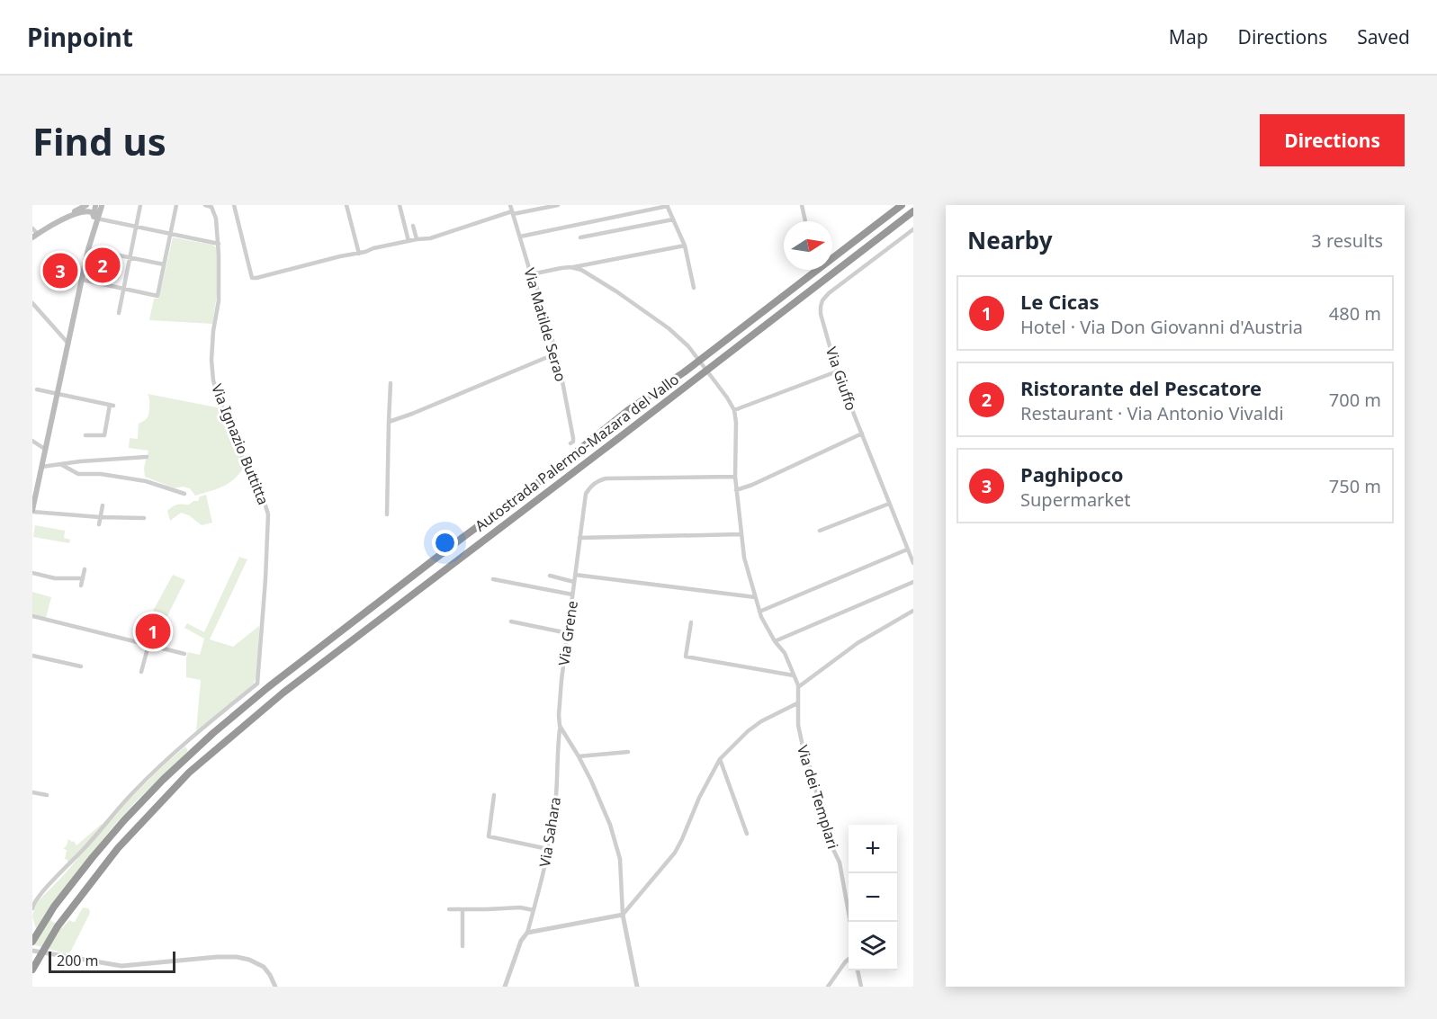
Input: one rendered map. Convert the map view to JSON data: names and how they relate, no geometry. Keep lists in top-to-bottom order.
{
  "streets": {
    "highway": ["Autostrada Palermo-Mazara del Vallo"],
    "street": [
      "Via Matilde Serao",
      "Via Giuffo",
      "Via Ignazio Buttitta",
      "Via Grene",
      "Via dei Templari",
      "Via Sahara"
    ]
  },
  "scale_bar": "200 m",
  "north": "right",
  "page": {
    "header": "Pinpoint",
    "nav": ["Map", "Directions", "Saved"],
    "buttons": "Directions",
    "title": "Find us",
    "heading": ["Nearby", "3 results"],
    "pins": ["2", "3", "1"],
    "list": [
      {
        "mark": "1",
        "name": "Le Cicas",
        "note": "Hotel · Via Don Giovanni d'Austria",
        "value": "480 m"
      },
      {
        "mark": "2",
        "name": "Ristorante del Pescatore",
        "note": "Restaurant · Via Antonio Vivaldi",
        "value": "700 m"
      },
      {
        "mark": "3",
        "name": "Paghipoco",
        "note": "Supermarket",
        "value": "750 m"
      }
    ],
    "map_buttons": ["+", "−"],
    "scale": "200 m"
  }
}
